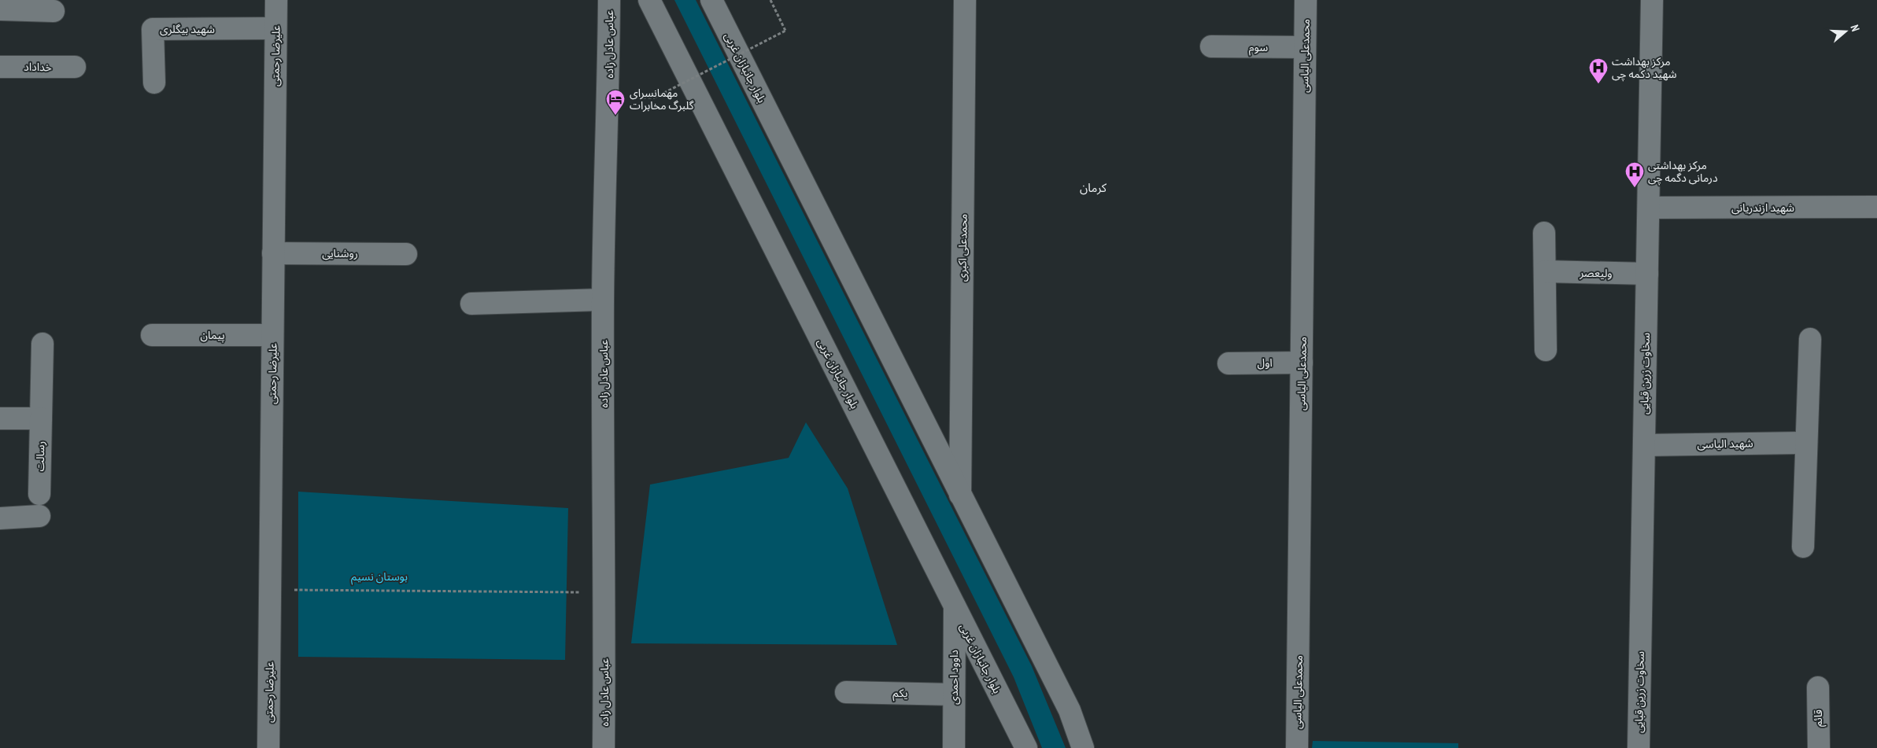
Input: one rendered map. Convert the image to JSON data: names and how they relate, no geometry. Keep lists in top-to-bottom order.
{
  "streets": {
    "street": [
      "شهید بیگلری",
      "عباس عادل زاده",
      "سوم",
      "علیرضا رحمتی",
      "محمدعلی الیاسی",
      "خداداد",
      "بلوار جانبازان غربی",
      "شهید ازندریانی",
      "محمدعلی اکبری",
      "روشنایی",
      "ولیعصر",
      "پیمان",
      "اول",
      "سخاوت زرین قبایی",
      "شهید الیاسی",
      "رسالت",
      "داوود احمدی",
      "یکم",
      "قائم"
    ]
  },
  "crossings": [
    ["شهید بیگلری", "علیرضا رحمتی"],
    ["سوم", "محمدعلی الیاسی"],
    ["علیرضا رحمتی", "روشنایی"],
    ["علیرضا رحمتی", "پیمان"],
    ["محمدعلی الیاسی", "اول"],
    ["بلوار جانبازان غربی", "محمدعلی اکبری"],
    ["بلوار جانبازان غربی", "داوود احمدی"],
    ["شهید ازندریانی", "سخاوت زرین قبایی"],
    ["ولیعصر", "سخاوت زرین قبایی"],
    ["سخاوت زرین قبایی", "شهید الیاسی"],
    ["داوود احمدی", "یکم"]
  ],
  "districts": ["کرمان"],
  "parks": ["بوستان نسیم"],
  "places": {
    "hospital": ["مرکز بهداشت شهید دکمه چی", "مرکز بهداشتی درمانی دگمه چی"],
    "hotel": ["مهمانسرای گلبرگ مخابرات"]
  },
  "north": "right"
}
